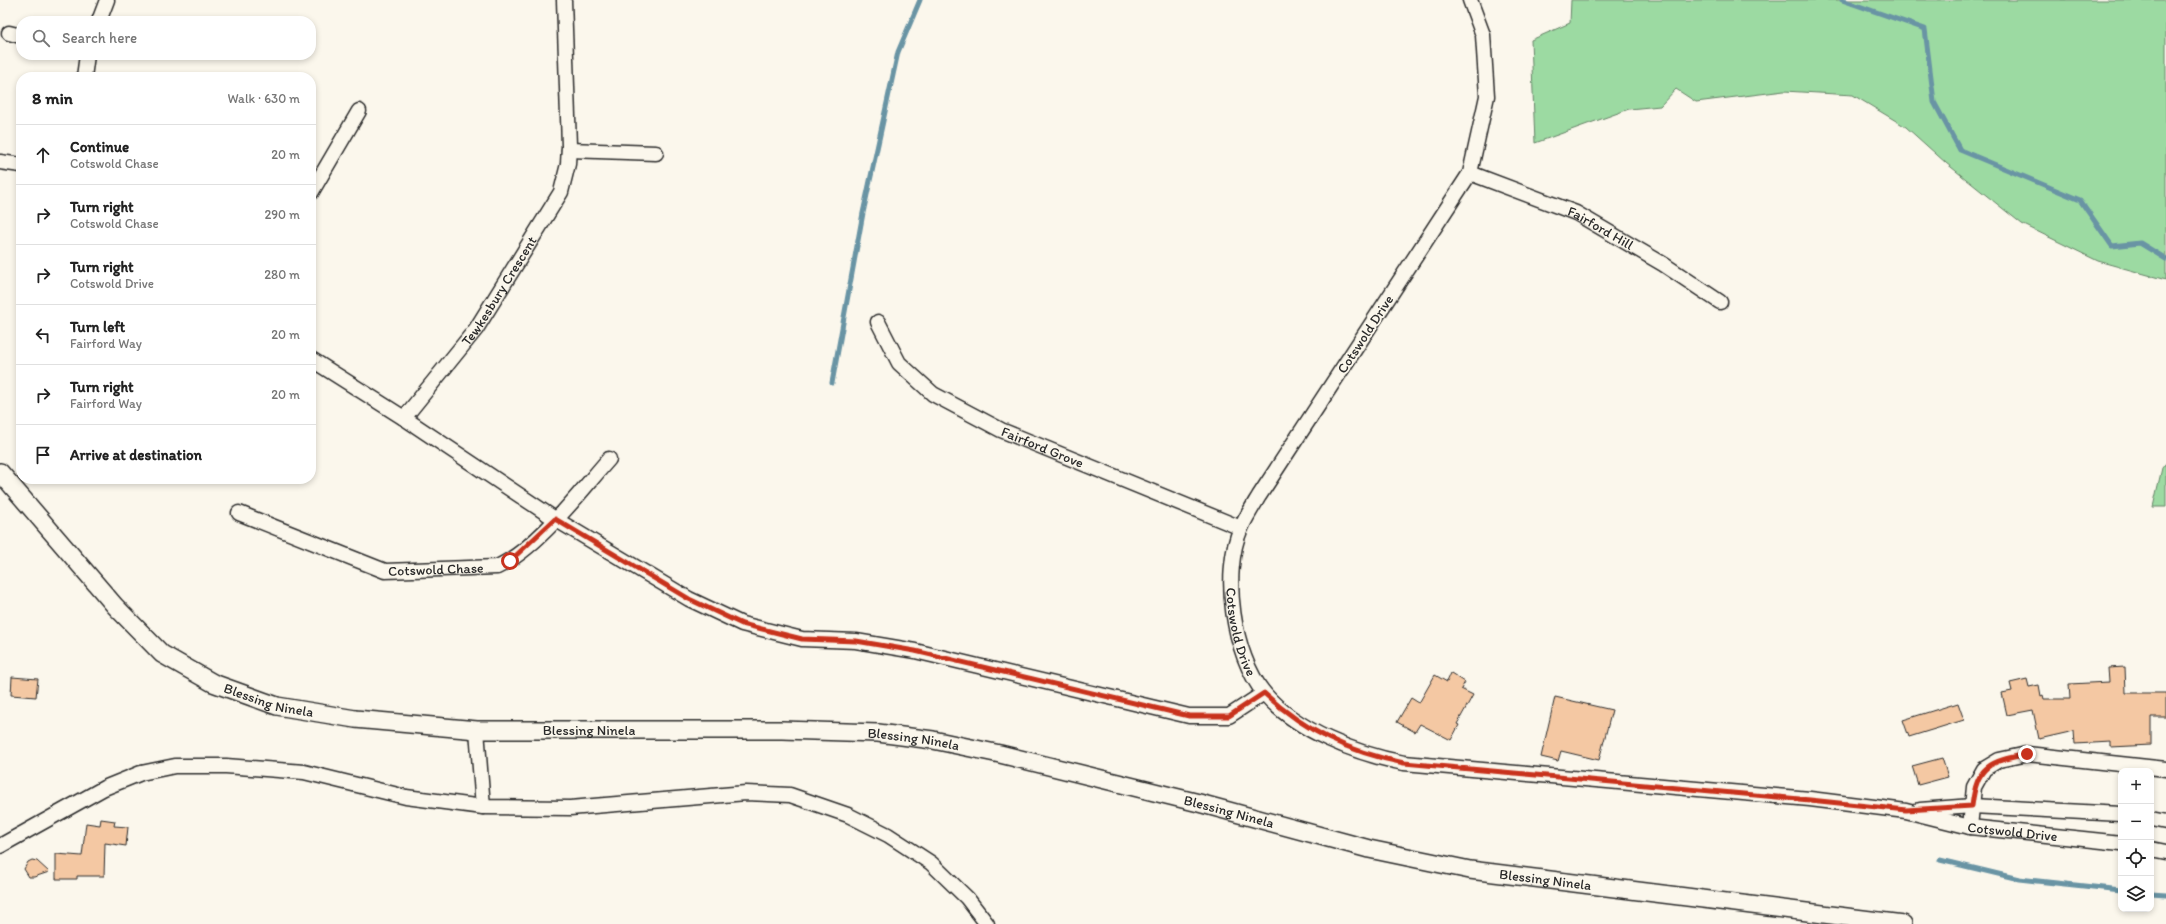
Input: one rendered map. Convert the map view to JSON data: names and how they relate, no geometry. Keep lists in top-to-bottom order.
{
  "streets": {
    "street": [
      "Fairford Hill",
      "Tewkesbury Crescent",
      "Cotswold Drive",
      "Fairford Grove",
      "Cotswold Chase",
      "Blessing Ninela"
    ]
  },
  "crossings": [
    ["Fairford Hill", "Cotswold Drive"],
    ["Cotswold Drive", "Fairford Grove"]
  ],
  "page": {
    "search": "Search here",
    "heading": ["8 min", "Walk · 630 m"],
    "list": [
      ["Continue", "Cotswold Chase", "20 m"],
      ["Turn right", "Cotswold Chase", "290 m"],
      ["Turn right", "Cotswold Drive", "280 m"],
      ["Turn left", "Fairford Way", "20 m"],
      ["Turn right", "Fairford Way", "20 m"],
      "Arrive at destination"
    ],
    "map_buttons": ["+", "−"]
  }
}
